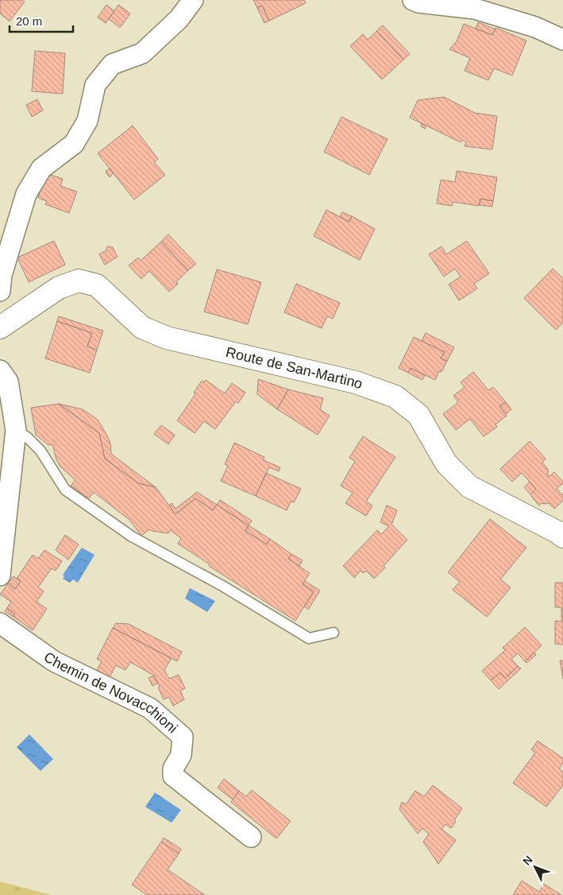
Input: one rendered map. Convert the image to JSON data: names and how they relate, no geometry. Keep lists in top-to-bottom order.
{
  "streets": {
    "street": ["Route de San-Martino", "Chemin de Novacchioni"]
  },
  "scale_bar": "20 m",
  "north": "top left"
}
